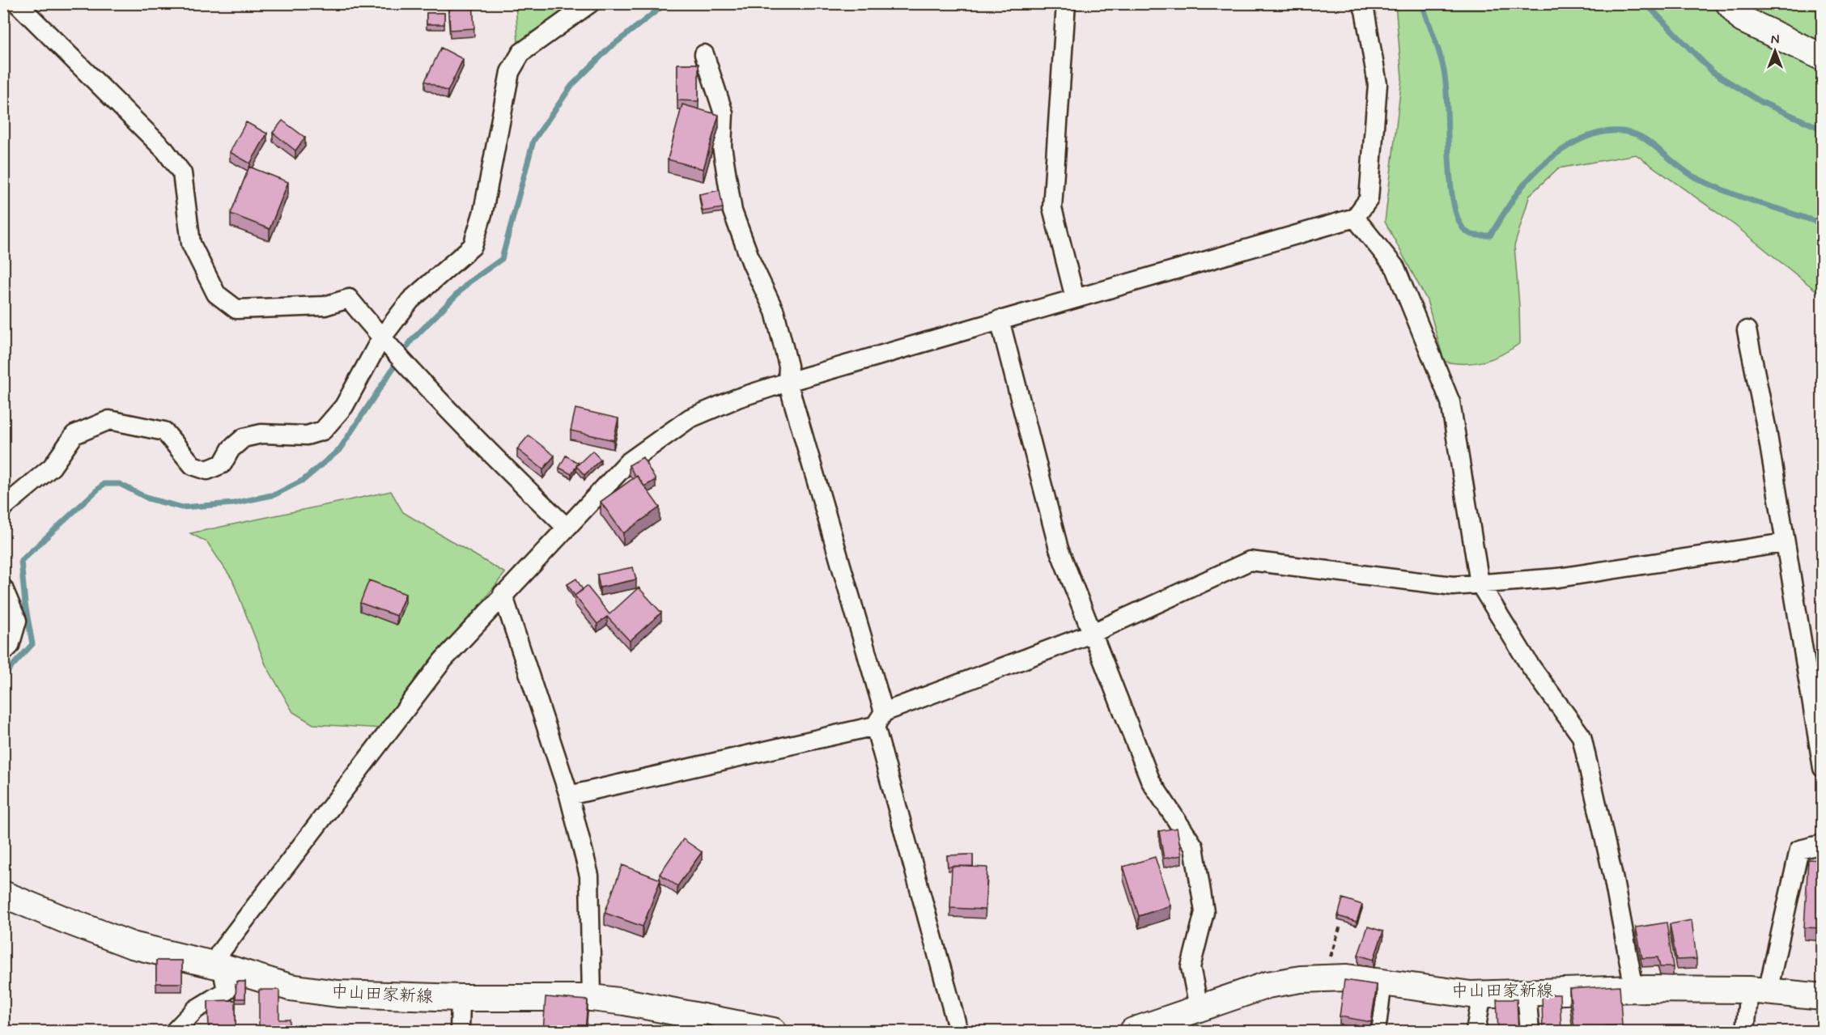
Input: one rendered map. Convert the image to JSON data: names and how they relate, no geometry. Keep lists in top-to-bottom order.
{
  "streets": {
    "main road": ["中山田家新線"]
  },
  "north": "top"
}
